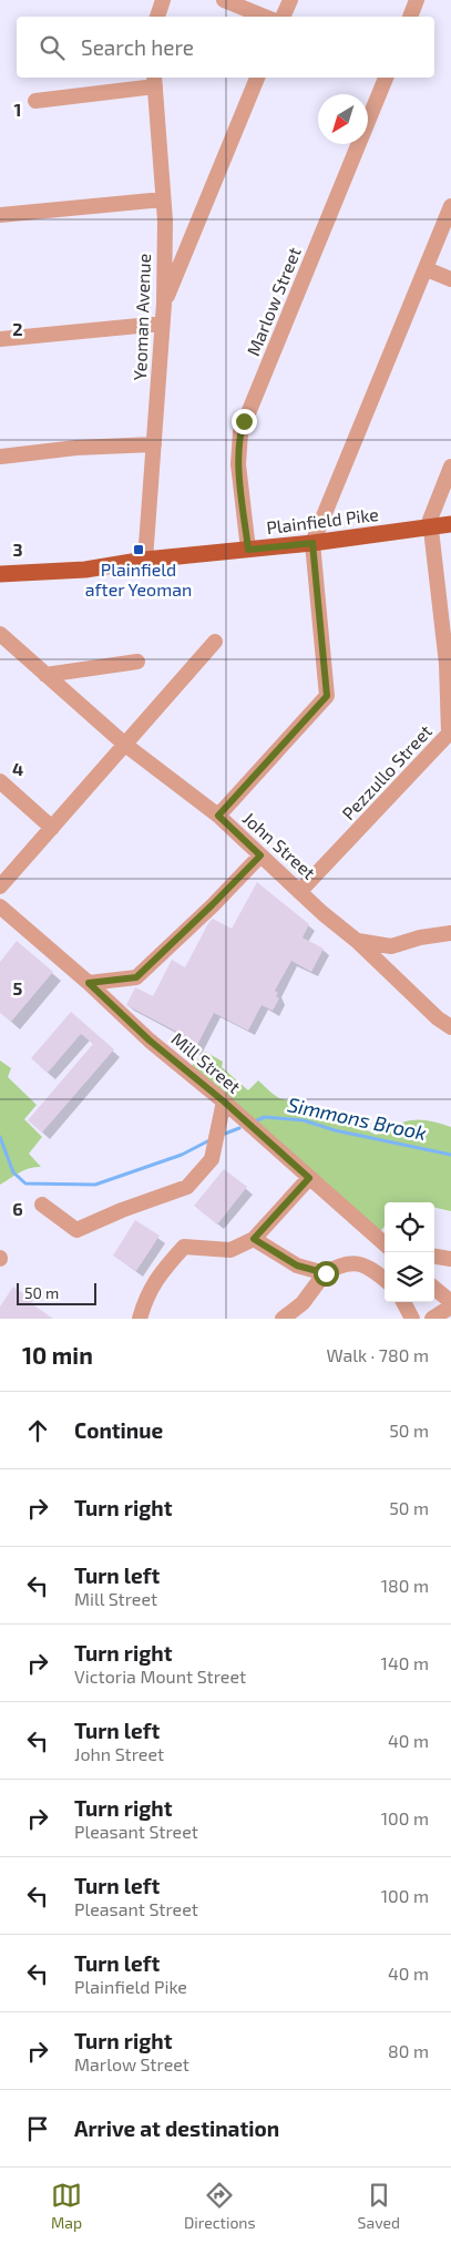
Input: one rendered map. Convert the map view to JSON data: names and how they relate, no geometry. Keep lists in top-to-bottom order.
{
  "streets": {
    "main road": ["Plainfield Pike"],
    "street": [
      "Marlow Street",
      "Yeoman Avenue",
      "Pezzullo Street",
      "John Street",
      "Mill Street"
    ]
  },
  "crossings": [
    ["Marlow Street", "Plainfield Pike"],
    ["Yeoman Avenue", "Plainfield Pike"],
    ["Plainfield Pike", "Pezzullo Street"],
    ["Pezzullo Street", "John Street"]
  ],
  "water": ["Simmons Brook"],
  "places": {
    "transit": ["Plainfield after Yeoman"]
  },
  "scale_bar": "50 m",
  "north": "bottom left",
  "page": {
    "search": "Search here",
    "scale": "50 m",
    "heading": ["10 min", "Walk · 780 m"],
    "list": [
      ["Continue", "50 m"],
      ["Turn right", "50 m"],
      ["Turn left", "Mill Street", "180 m"],
      ["Turn right", "Victoria Mount Street", "140 m"],
      ["Turn left", "John Street", "40 m"],
      ["Turn right", "Pleasant Street", "100 m"],
      ["Turn left", "Pleasant Street", "100 m"],
      ["Turn left", "Plainfield Pike", "40 m"],
      ["Turn right", "Marlow Street", "80 m"],
      "Arrive at destination"
    ],
    "nav": ["Map", "Directions", "Saved"]
  },
  "grid": {
    "rows": [
      "1",
      "2",
      "3",
      "4",
      "5",
      "6"
    ]
  }
}
